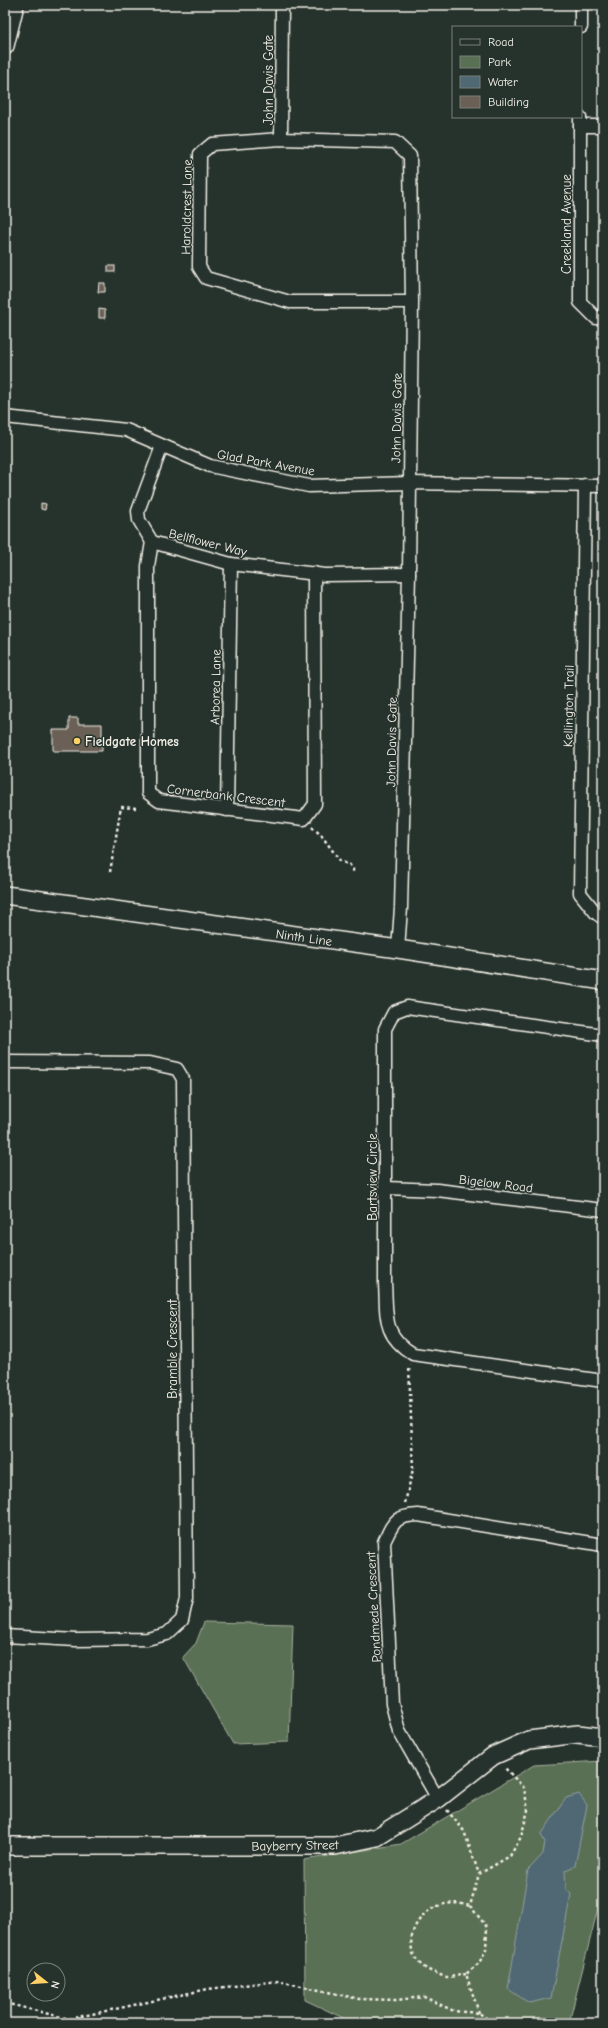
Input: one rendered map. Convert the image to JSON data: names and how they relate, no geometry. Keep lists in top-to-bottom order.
{
  "streets": {
    "street": [
      "John Davis Gate",
      "Haroldcrest Lane",
      "Creekland Avenue",
      "Glad Park Avenue",
      "Bellflower Way",
      "Arborea Lane",
      "Kellington Trail",
      "Cornerbank Crescent",
      "Ninth Line",
      "Bartsview Circle",
      "Bigelow Road",
      "Bramble Crescent",
      "Pondmede Crescent",
      "Bayberry Street"
    ]
  },
  "crossings": [
    ["John Davis Gate", "Haroldcrest Lane"],
    ["John Davis Gate", "Glad Park Avenue"],
    ["John Davis Gate", "Bellflower Way"],
    ["John Davis Gate", "Ninth Line"],
    ["Glad Park Avenue", "Bellflower Way"],
    ["Glad Park Avenue", "Kellington Trail"],
    ["Bellflower Way", "Arborea Lane"],
    ["Bellflower Way", "Cornerbank Crescent"],
    ["Arborea Lane", "Cornerbank Crescent"],
    ["Bartsview Circle", "Bigelow Road"],
    ["Pondmede Crescent", "Bayberry Street"]
  ],
  "places": ["Fieldgate Homes"],
  "legend": [
    "Road",
    "Park",
    "Water",
    "Building"
  ],
  "north": "right"
}
